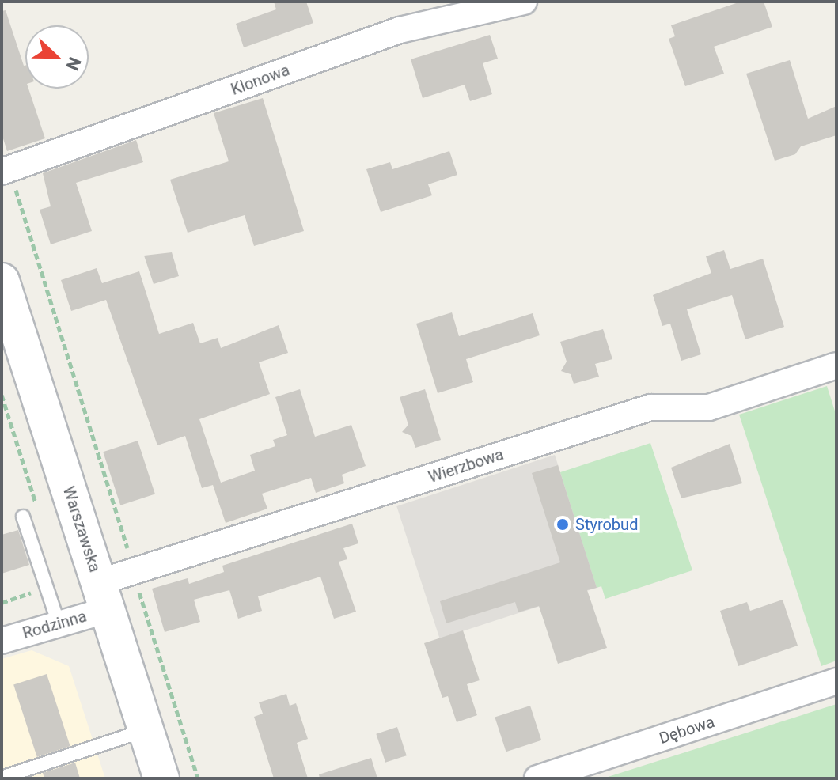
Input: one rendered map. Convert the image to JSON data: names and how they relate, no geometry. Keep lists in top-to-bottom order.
{
  "streets": {
    "main road": ["Warszawska"],
    "street": [
      "Klonowa",
      "Wierzbowa",
      "Rodzinna",
      "Dębowa"
    ]
  },
  "crossings": [
    ["Wierzbowa", "Warszawska"],
    ["Wierzbowa", "Rodzinna"],
    ["Warszawska", "Rodzinna"]
  ],
  "places": ["Styrobud"],
  "north": "right"
}
